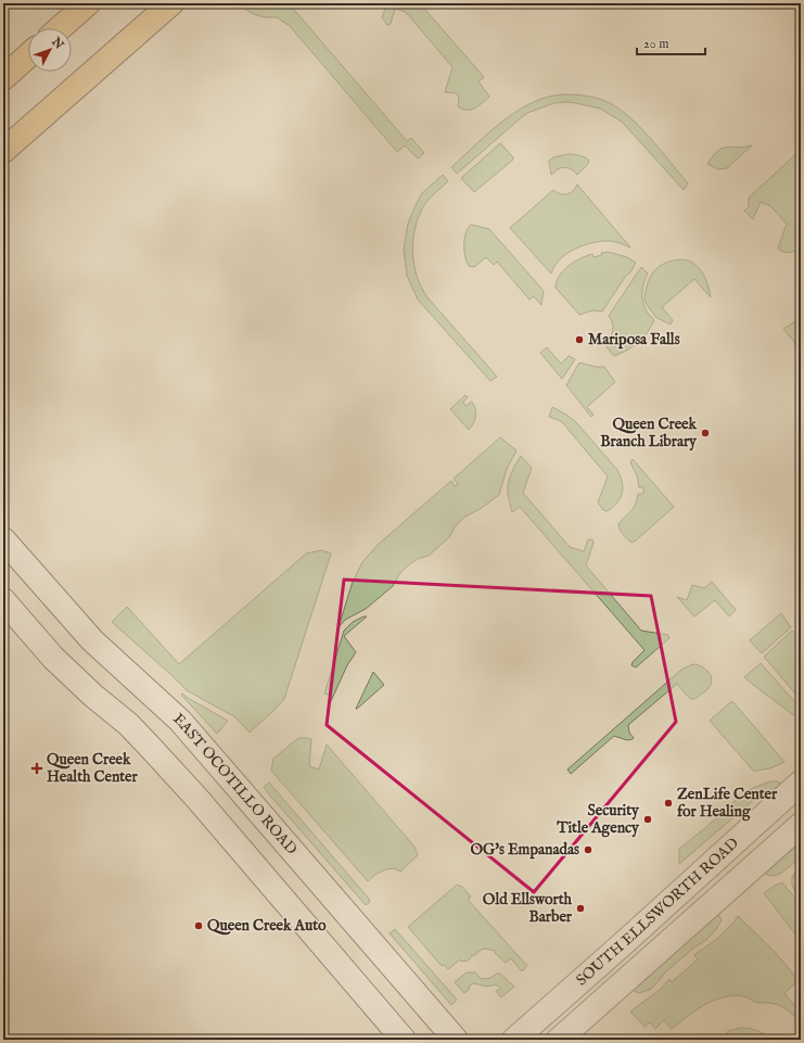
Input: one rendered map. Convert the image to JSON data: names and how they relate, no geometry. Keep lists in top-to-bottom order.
{
  "streets": {
    "main road": ["EAST OCOTILLO ROAD", "SOUTH ELLSWORTH ROAD"]
  },
  "places": {
    "other": [
      "Mariposa Falls",
      "Queen Creek Branch Library",
      "ZenLife Center for Healing",
      "Security Title Agency",
      "OG's Empanadas",
      "Old Ellsworth Barber",
      "Queen Creek Auto"
    ],
    "health": ["Queen Creek Health Center"]
  },
  "scale_bar": "20 m",
  "north": "top right"
}
